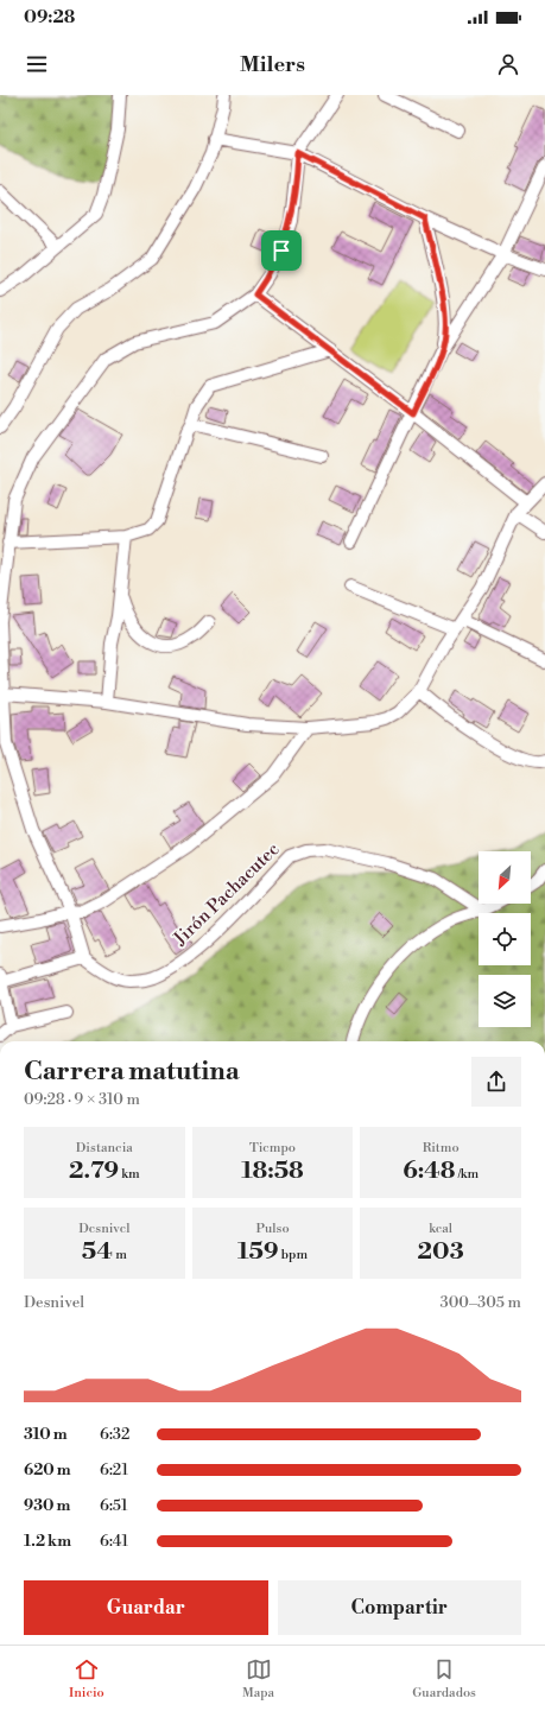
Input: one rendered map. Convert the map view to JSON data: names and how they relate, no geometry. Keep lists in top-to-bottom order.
{
  "streets": {
    "street": ["Jirón Pachacutec"]
  },
  "north": "bottom left",
  "page": {
    "status": "09:28",
    "header": "Milers",
    "heading": ["Carrera matutina", "09:28 · 9 × 310 m"],
    "stats": [
      ["Distancia", "2.79 km"],
      ["Tiempo", "18:58"],
      ["Ritmo", "6:48 /km"],
      ["Desnivel", "54 m"],
      ["Pulso", "159 bpm"],
      ["kcal", "203"]
    ],
    "chart": ["Desnivel", "300–305 m"],
    "list": [
      {
        "name": "310 m",
        "note": "6:32"
      },
      {
        "name": "620 m",
        "note": "6:21"
      },
      {
        "name": "930 m",
        "note": "6:51"
      },
      {
        "name": "1.2 km",
        "note": "6:41"
      }
    ],
    "buttons": ["Guardar", "Compartir"],
    "tabs": ["Inicio", "Mapa", "Guardados"]
  }
}
